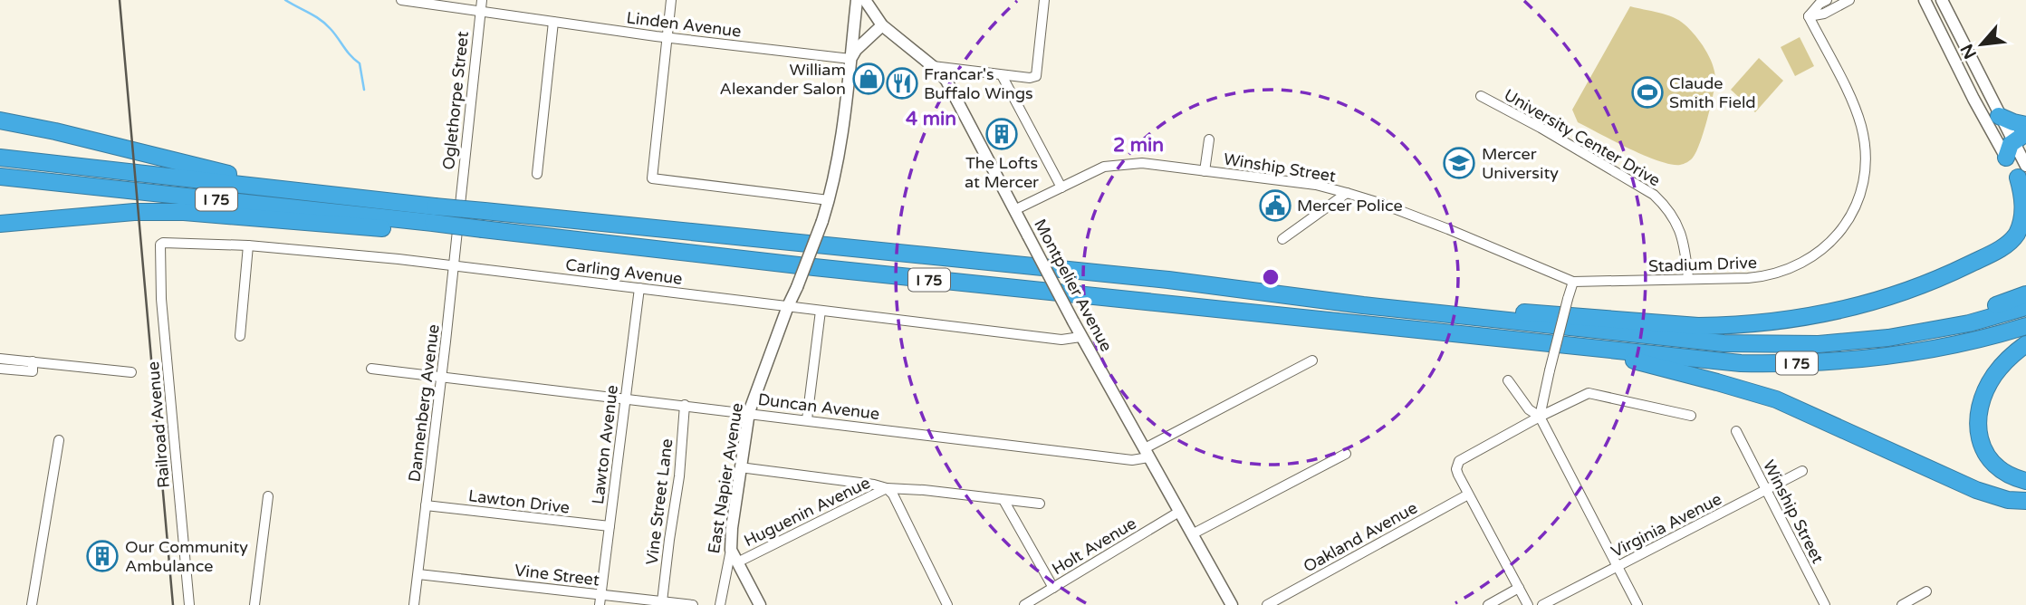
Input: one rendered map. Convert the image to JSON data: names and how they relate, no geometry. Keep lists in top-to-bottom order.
{
  "streets": {
    "highway": ["I 75"],
    "street": [
      "Linden Avenue",
      "Oglethorpe Street",
      "University Center Drive",
      "Winship Street",
      "Stadium Drive",
      "Carling Avenue",
      "Montpelier Avenue",
      "Dannenberg Avenue",
      "Duncan Avenue",
      "Railroad Avenue",
      "Lawton Avenue",
      "East Napier Avenue",
      "Lawton Drive",
      "Vine Street Lane",
      "Huguenin Avenue",
      "Virginia Avenue",
      "Oakland Avenue",
      "Holt Avenue",
      "Vine Street"
    ]
  },
  "crossings": [
    ["Linden Avenue", "Oglethorpe Street"],
    ["Linden Avenue", "East Napier Avenue"],
    ["Oglethorpe Street", "Dannenberg Avenue"],
    ["University Center Drive", "Stadium Drive"],
    ["Winship Street", "Stadium Drive"],
    ["Winship Street", "Montpelier Avenue"],
    ["Winship Street", "Virginia Avenue"],
    ["Carling Avenue", "Montpelier Avenue"],
    ["Carling Avenue", "Dannenberg Avenue"],
    ["Carling Avenue", "Railroad Avenue"],
    ["Carling Avenue", "Lawton Avenue"],
    ["Carling Avenue", "East Napier Avenue"],
    ["Montpelier Avenue", "Duncan Avenue"],
    ["Montpelier Avenue", "Holt Avenue"],
    ["Dannenberg Avenue", "Duncan Avenue"],
    ["Dannenberg Avenue", "Lawton Drive"],
    ["Dannenberg Avenue", "Vine Street"],
    ["Duncan Avenue", "Lawton Avenue"],
    ["Duncan Avenue", "East Napier Avenue"],
    ["Duncan Avenue", "Vine Street Lane"],
    ["Lawton Avenue", "Lawton Drive"],
    ["Lawton Avenue", "Vine Street"],
    ["Vine Street Lane", "Vine Street"]
  ],
  "places": {
    "shop": ["William Alexander Salon"],
    "restaurant": ["Francar's Buffalo Wings"],
    "sports": ["Claude Smith Field"],
    "building": ["The Lofts at Mercer", "Our Community Ambulance"],
    "school or university": ["Mercer University"],
    "public building": ["Mercer Police"]
  },
  "north": "bottom left",
  "rings": ["4 min", "2 min"]
}
